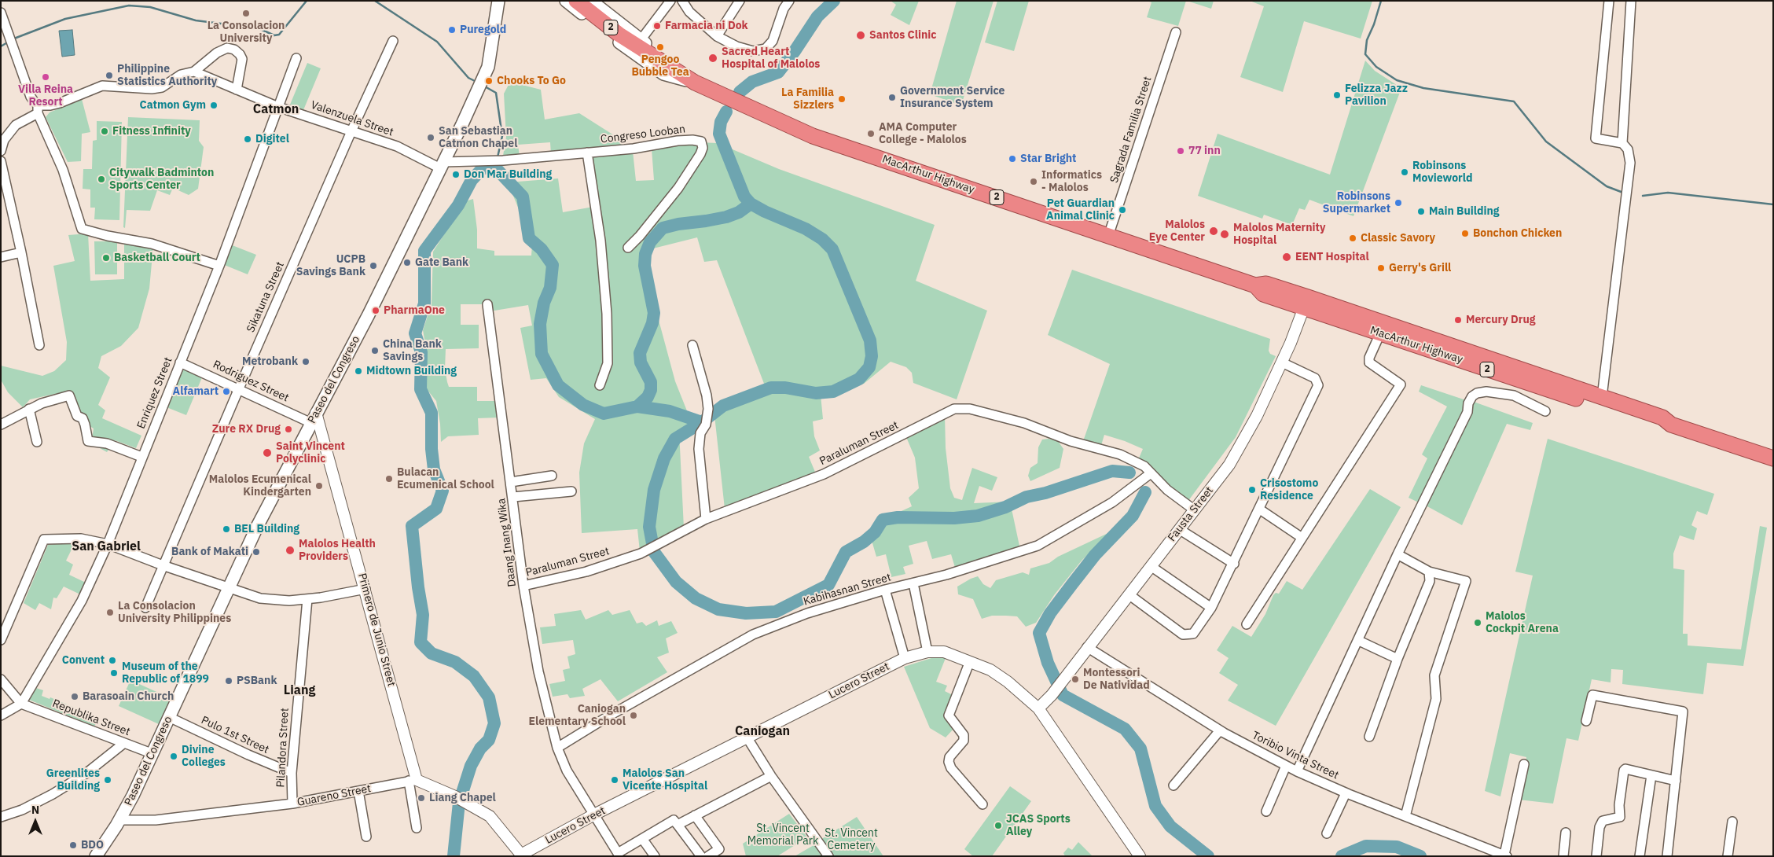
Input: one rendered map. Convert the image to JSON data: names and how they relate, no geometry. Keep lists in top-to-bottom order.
{
  "streets": {
    "highway": ["2", "MacArthur Highway"],
    "main road": ["Paseo del Congreso"],
    "street": [
      "Valenzuela Street",
      "Sagrada Familia Street",
      "Congreso Looban",
      "Sikatuna Street",
      "Rodriguez Street",
      "Enriquez Street",
      "Paraluman Street",
      "Fausta Street",
      "Daang Inang Wika",
      "Kabihasnan Street",
      "Primero de Junio Street",
      "Lucero Street",
      "Republika Street",
      "Pulo 1st Street",
      "Pilandora Street",
      "Toribio Vinta Street",
      "Guareno Street"
    ]
  },
  "crossings": [
    ["Valenzuela Street", "Congreso Looban"],
    ["Valenzuela Street", "Sikatuna Street"],
    ["Valenzuela Street", "Paseo del Congreso"],
    ["Valenzuela Street", "Enriquez Street"],
    ["Sagrada Familia Street", "MacArthur Highway"],
    ["Congreso Looban", "Paseo del Congreso"],
    ["MacArthur Highway", "Fausta Street"],
    ["Sikatuna Street", "Rodriguez Street"],
    ["Paseo del Congreso", "Rodriguez Street"],
    ["Paseo del Congreso", "Primero de Junio Street"],
    ["Paseo del Congreso", "Republika Street"],
    ["Paseo del Congreso", "Pulo 1st Street"],
    ["Paseo del Congreso", "Guareno Street"],
    ["Rodriguez Street", "Enriquez Street"],
    ["Rodriguez Street", "Primero de Junio Street"],
    ["Enriquez Street", "Republika Street"],
    ["Paraluman Street", "Fausta Street"],
    ["Paraluman Street", "Daang Inang Wika"],
    ["Paraluman Street", "Kabihasnan Street"],
    ["Fausta Street", "Lucero Street"],
    ["Fausta Street", "Toribio Vinta Street"],
    ["Daang Inang Wika", "Kabihasnan Street"],
    ["Daang Inang Wika", "Lucero Street"],
    ["Primero de Junio Street", "Guareno Street"],
    ["Pulo 1st Street", "Pilandora Street"],
    ["Pilandora Street", "Guareno Street"]
  ],
  "districts": [
    "Catmon",
    "San Gabriel",
    "Liang",
    "Caniogan"
  ],
  "parks": ["St. Vincent Memorial Park", "St. Vincent Cemetery"],
  "places": [
    "La Consolacion University",
    "Farmacia ni Dok",
    "Puregold",
    "Santos Clinic",
    "Pengoo Bubble Tea",
    "Sacred Heart Hospital of Malolos",
    "Philippine Statistics Authority",
    "Villa Reina Resort",
    "Chooks To Go",
    "Felizza Jazz Pavilion",
    "Government Service Insurance System",
    "La Familia Sizzlers",
    "Catmon Gym",
    "Fitness Infinity",
    "AMA Computer College - Malolos",
    "San Sebastian Catmon Chapel",
    "Digitel",
    "77 inn",
    "Star Bright",
    "Robinsons Movieworld",
    "Don Mar Building",
    "Citywalk Badminton Sports Center",
    "Informatics - Malolos",
    "Robinsons Supermarket",
    "Pet Guardian Animal Clinic",
    "Main Building",
    "Malolos Eye Center",
    "Bonchon Chicken",
    "Malolos Maternity Hospital",
    "Classic Savory",
    "EENT Hospital",
    "Basketball Court",
    "Gate Bank",
    "UCPB Savings Bank",
    "Gerry's Grill",
    "PharmaOne",
    "Mercury Drug",
    "China Bank Savings",
    "Metrobank",
    "Midtown Building",
    "Alfamart",
    "Zure RX Drug",
    "Saint Vincent Polyclinic",
    "Bulacan Ecumenical School",
    "Malolos Ecumenical Kindergarten",
    "Crisostomo Residence",
    "BEL Building",
    "Malolos Health Providers",
    "Bank of Makati",
    "La Consolacion University Philippines",
    "Malolos Cockpit Arena",
    "Convent",
    "Museum of the Republic of 1899",
    "Montessori De Natividad",
    "PSBank",
    "Barasoain Church",
    "Caniogan Elementary School",
    "Divine Colleges",
    "Greenlites Building",
    "Malolos San Vicente Hospital",
    "Liang Chapel",
    "JCAS Sports Alley",
    "BDO"
  ],
  "north": "top"
}
